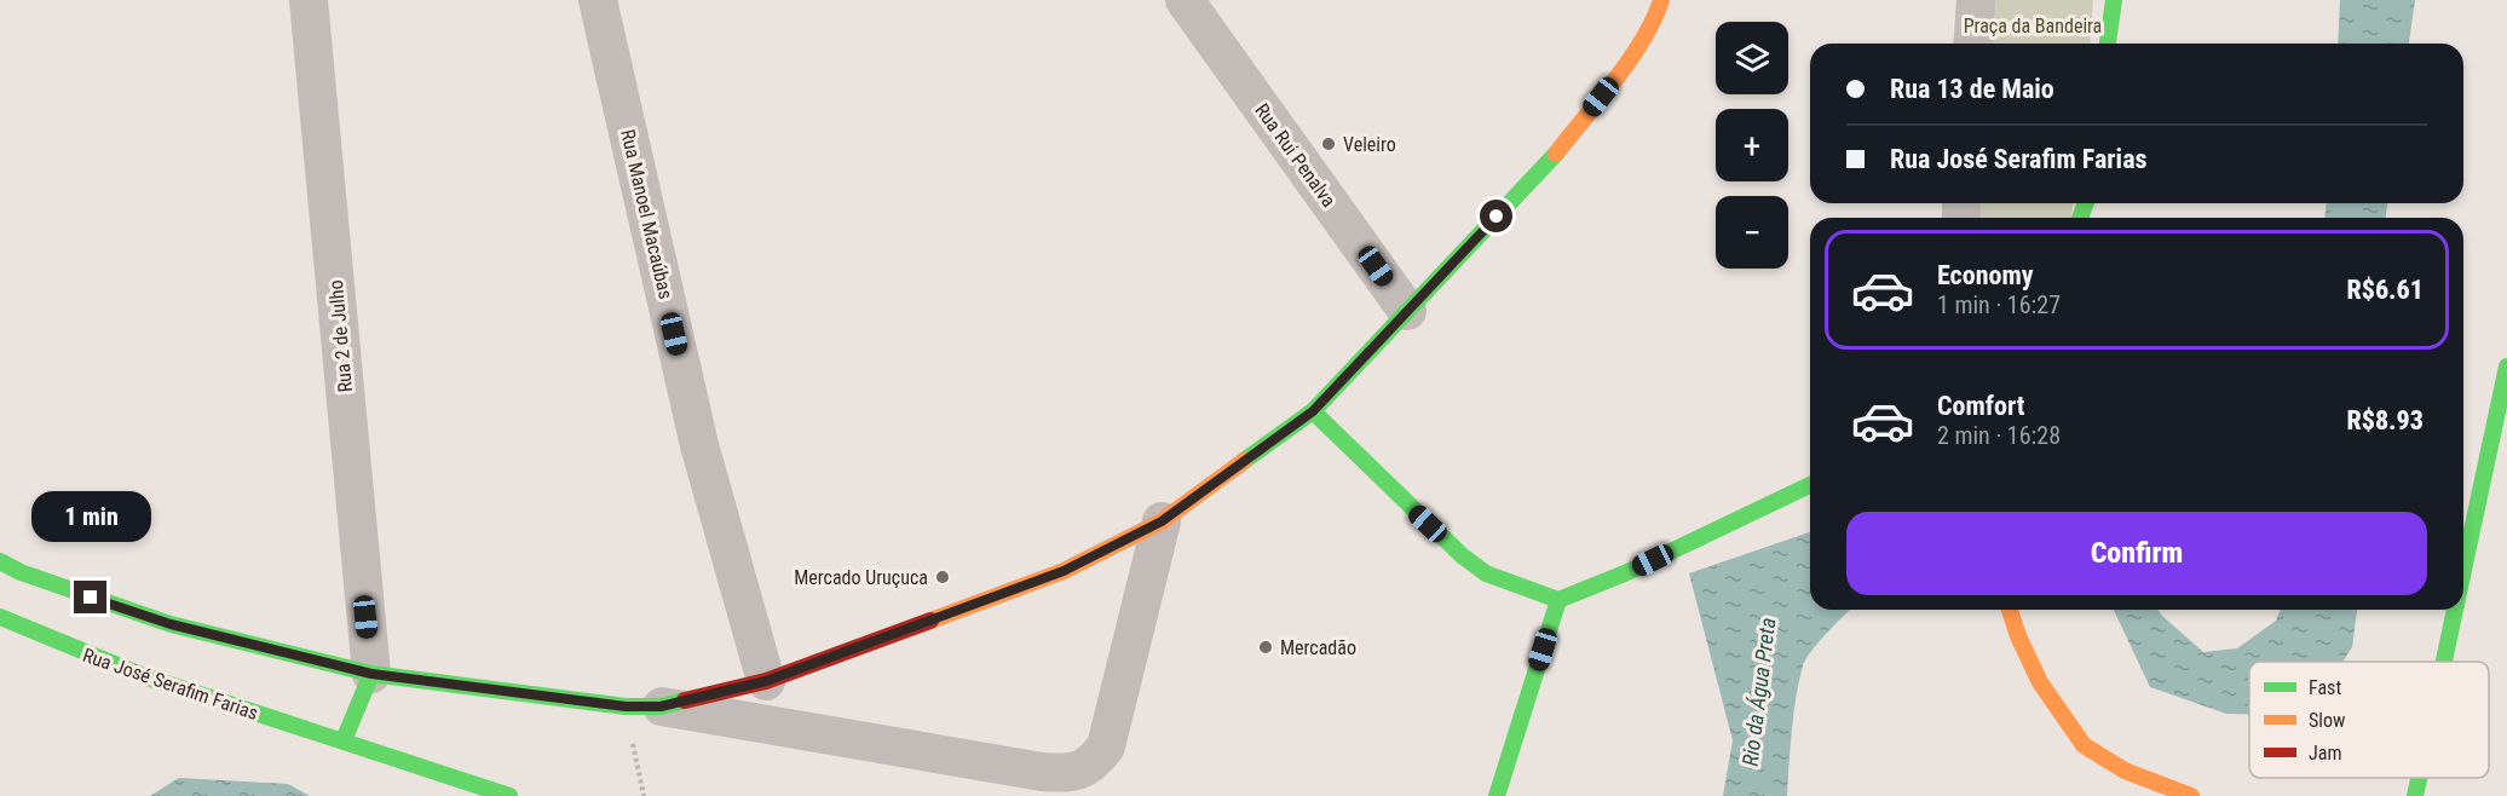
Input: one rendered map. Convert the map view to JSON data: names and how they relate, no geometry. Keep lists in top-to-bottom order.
{
  "streets": {
    "street": [
      "Rua Rui Penalva",
      "Rua Manoel Macaúbas",
      "Rua 2 de Julho",
      "Rua José Serafim Farias"
    ]
  },
  "water": ["Rio da Água Preta"],
  "parks": ["Praça da Bandeira"],
  "places": ["Veleiro", "Mercado Uruçuca", "Mercadão"],
  "legend": ["Fast", "Slow", "Jam"],
  "page": {
    "map_buttons": ["+", "−"],
    "banner": ["Rua 13 de Maio", "Rua José Serafim Farias"],
    "list": [
      {
        "name": "Economy",
        "note": "1 min · 16:27",
        "value": "R$6.61"
      },
      {
        "name": "Comfort",
        "note": "2 min · 16:28",
        "value": "R$8.93"
      }
    ],
    "bubble": "1 min",
    "buttons": "Confirm"
  }
}
